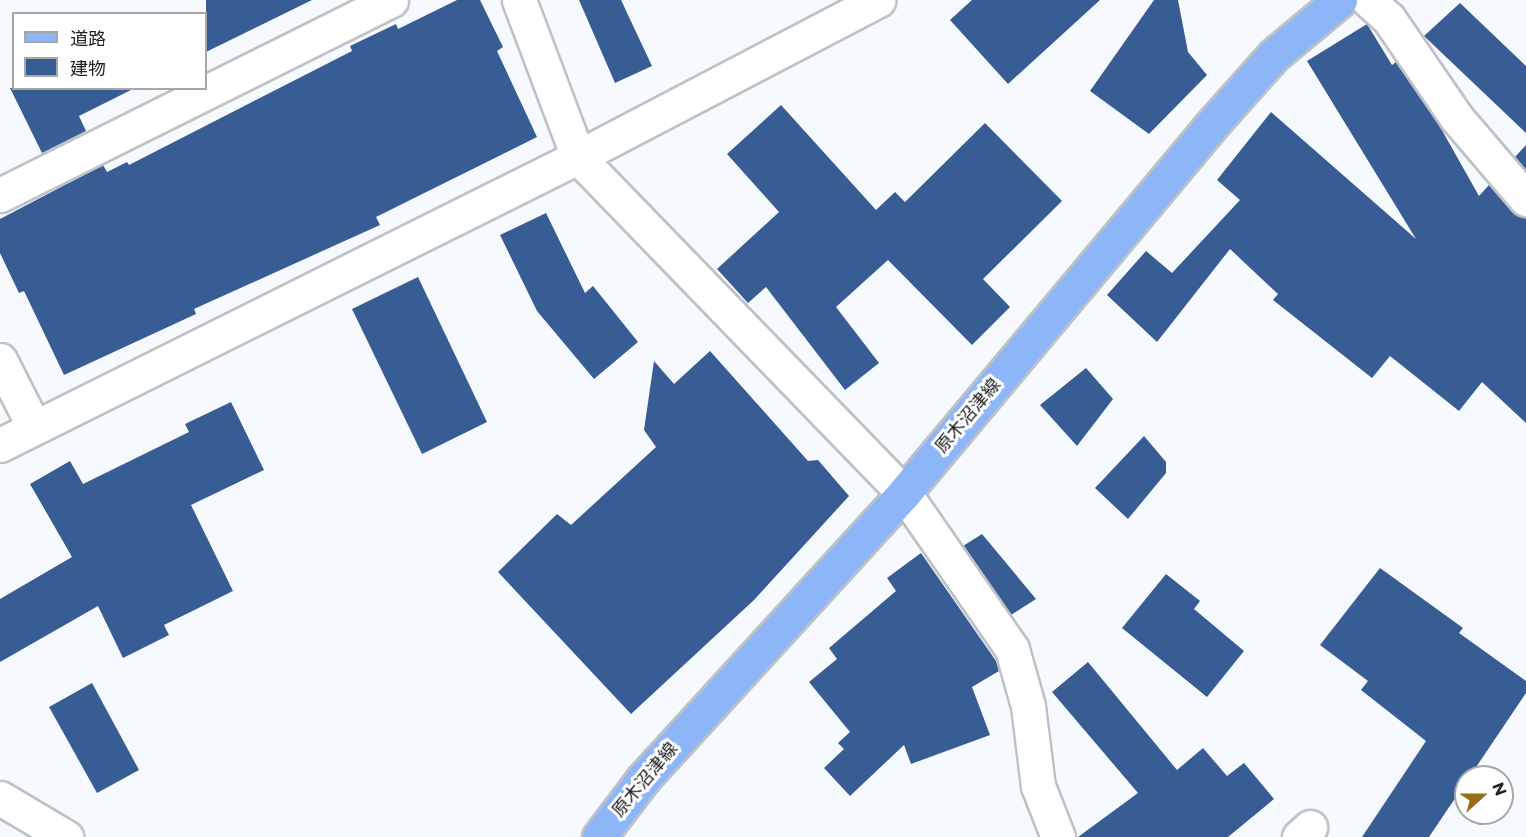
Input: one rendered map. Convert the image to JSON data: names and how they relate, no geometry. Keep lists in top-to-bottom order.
{
  "streets": {
    "main road": ["原木沼津線"]
  },
  "legend": ["道路", "建物"],
  "north": "right"
}
